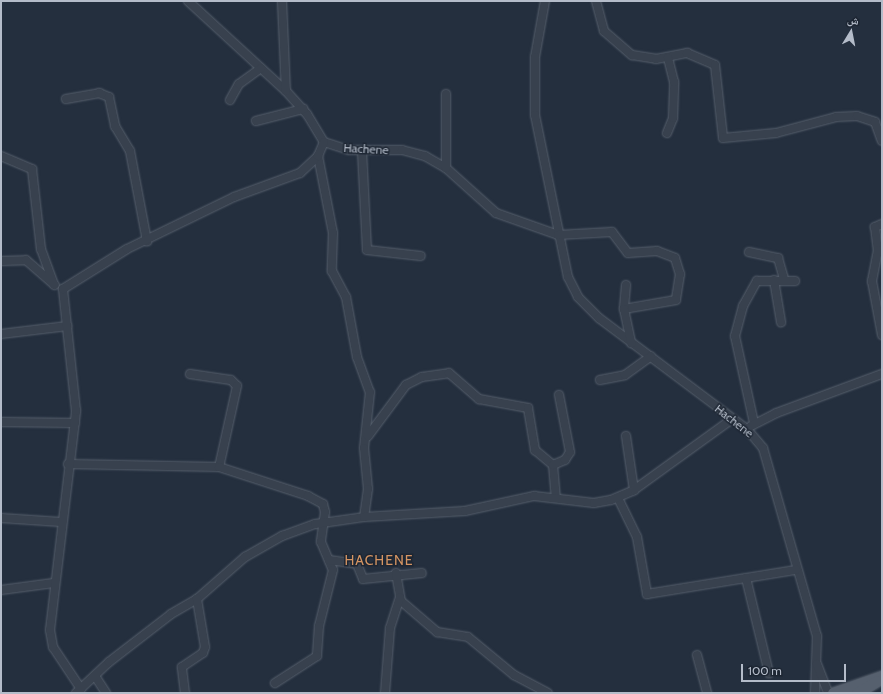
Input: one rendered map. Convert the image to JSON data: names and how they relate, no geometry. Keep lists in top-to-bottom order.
{
  "streets": {
    "street": ["Hachene"]
  },
  "districts": ["HACHENE"],
  "scale_bar": "100 m",
  "north": "top"
}
